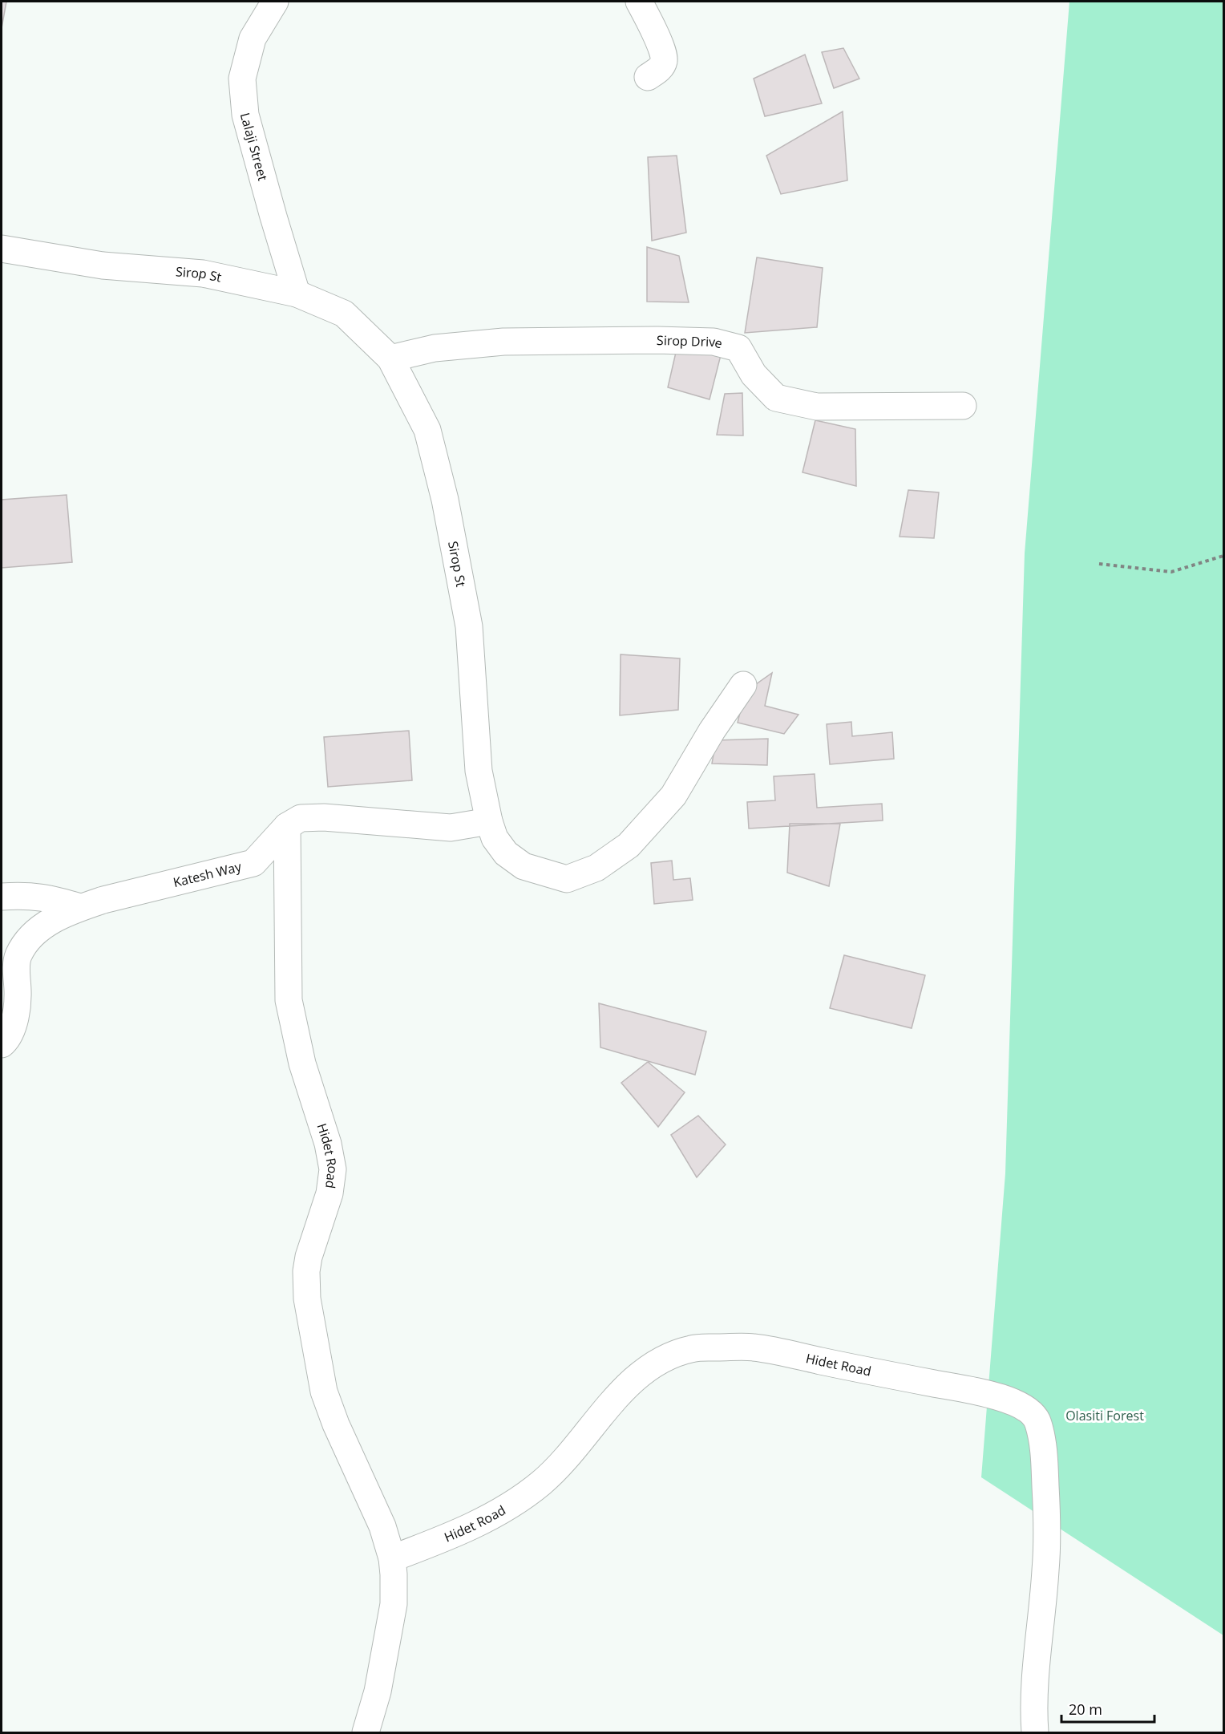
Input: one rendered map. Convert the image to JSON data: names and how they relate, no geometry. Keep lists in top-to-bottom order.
{
  "streets": {
    "street": [
      "Lalaji Street",
      "Sirop St",
      "Sirop Drive",
      "Katesh Way",
      "Hidet Road"
    ]
  },
  "crossings": [
    ["Lalaji Street", "Sirop St"],
    ["Sirop St", "Sirop Drive"],
    ["Sirop St", "Katesh Way"],
    ["Katesh Way", "Hidet Road"]
  ],
  "parks": ["Olasiti Forest"],
  "scale_bar": "20 m"
}
